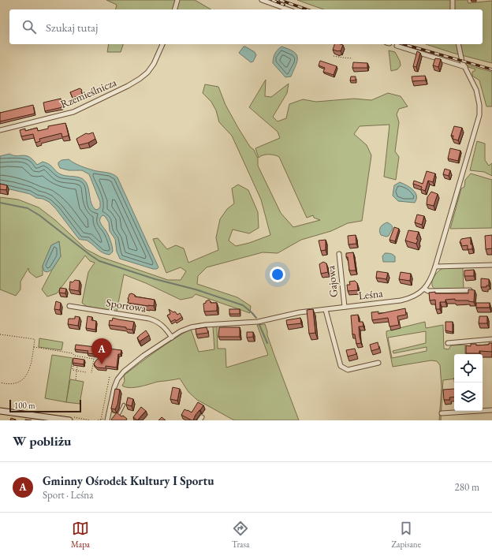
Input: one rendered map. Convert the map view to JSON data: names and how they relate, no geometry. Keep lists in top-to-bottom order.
{
  "streets": {
    "street": [
      "Rzemieślnicza",
      "Gajowa",
      "Leśna",
      "Sportowa"
    ]
  },
  "crossings": [
    ["Gajowa", "Leśna"],
    ["Leśna", "Sportowa"]
  ],
  "scale_bar": "100 m",
  "page": {
    "search": "Szukaj tutaj",
    "pins": "A",
    "scale": "100 m",
    "heading": "W pobliżu",
    "list": [
      {
        "mark": "A",
        "name": "Gminny Ośrodek Kultury I Sportu",
        "note": "Sport · Leśna",
        "value": "280 m"
      }
    ],
    "nav": ["Mapa", "Trasa", "Zapisane"]
  }
}
